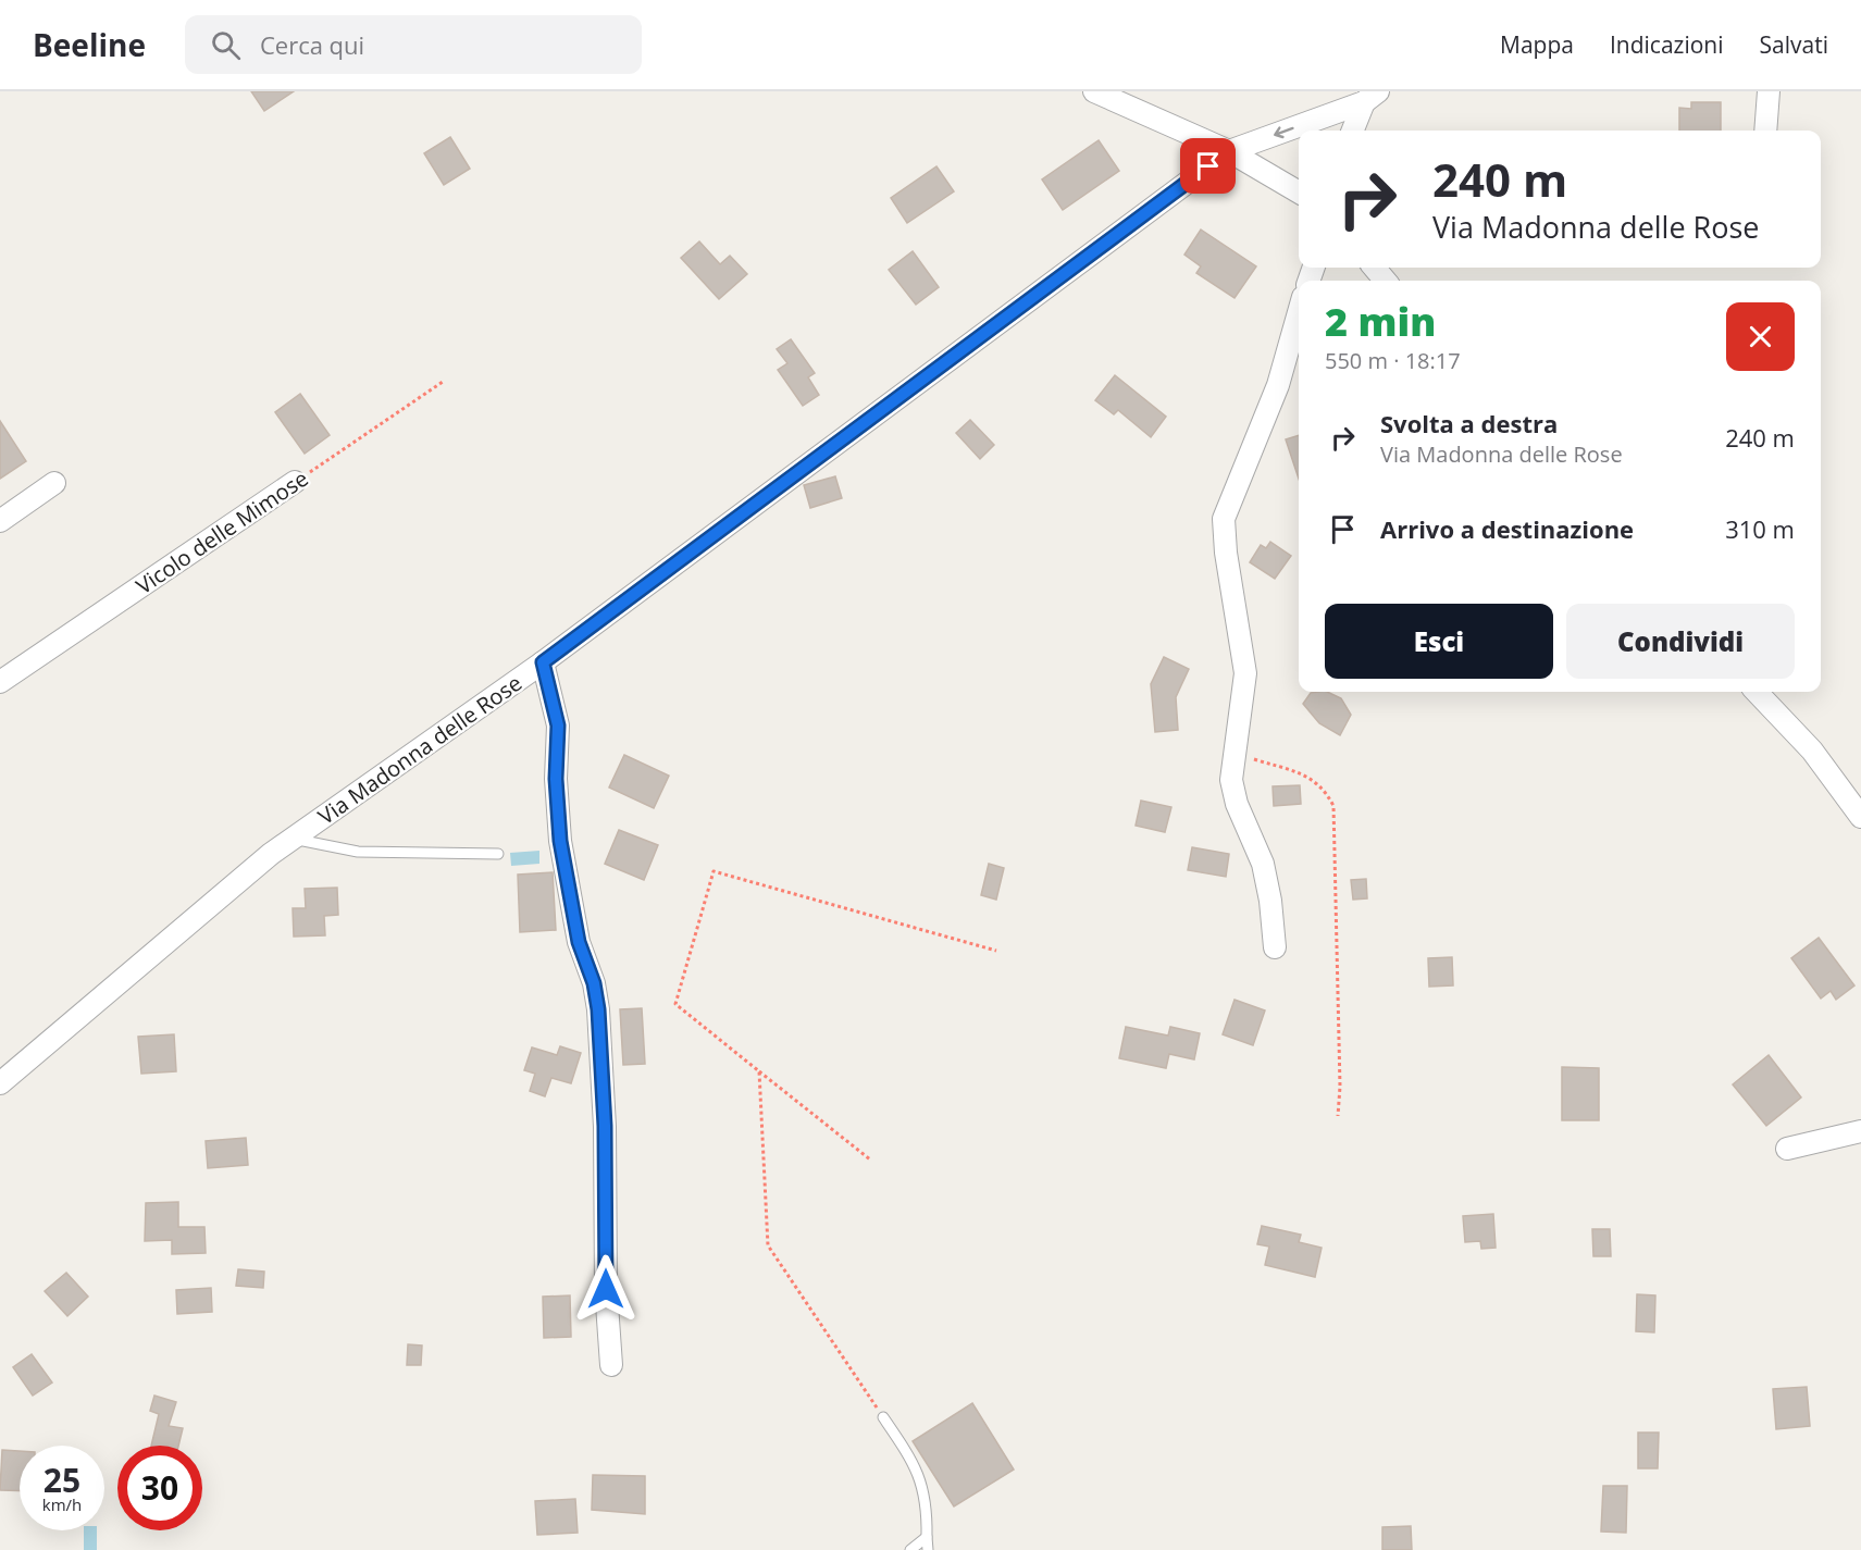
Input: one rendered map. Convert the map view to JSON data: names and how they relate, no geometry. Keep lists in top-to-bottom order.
{
  "streets": {
    "street": ["Vicolo delle Mimose", "Via Madonna delle Rose"]
  },
  "page": {
    "header": "Beeline",
    "search": "Cerca qui",
    "nav": ["Mappa", "Indicazioni", "Salvati"],
    "turn": ["240 m", "Via Madonna delle Rose"],
    "heading": ["2 min", "550 m · 18:17"],
    "list": [
      {
        "name": "Svolta a destra",
        "note": "Via Madonna delle Rose",
        "value": "240 m"
      },
      {
        "name": "Arrivo a destinazione",
        "value": "310 m"
      }
    ],
    "buttons": ["Esci", "Condividi"],
    "speed": "25 km/h",
    "limit": "30"
  }
}
